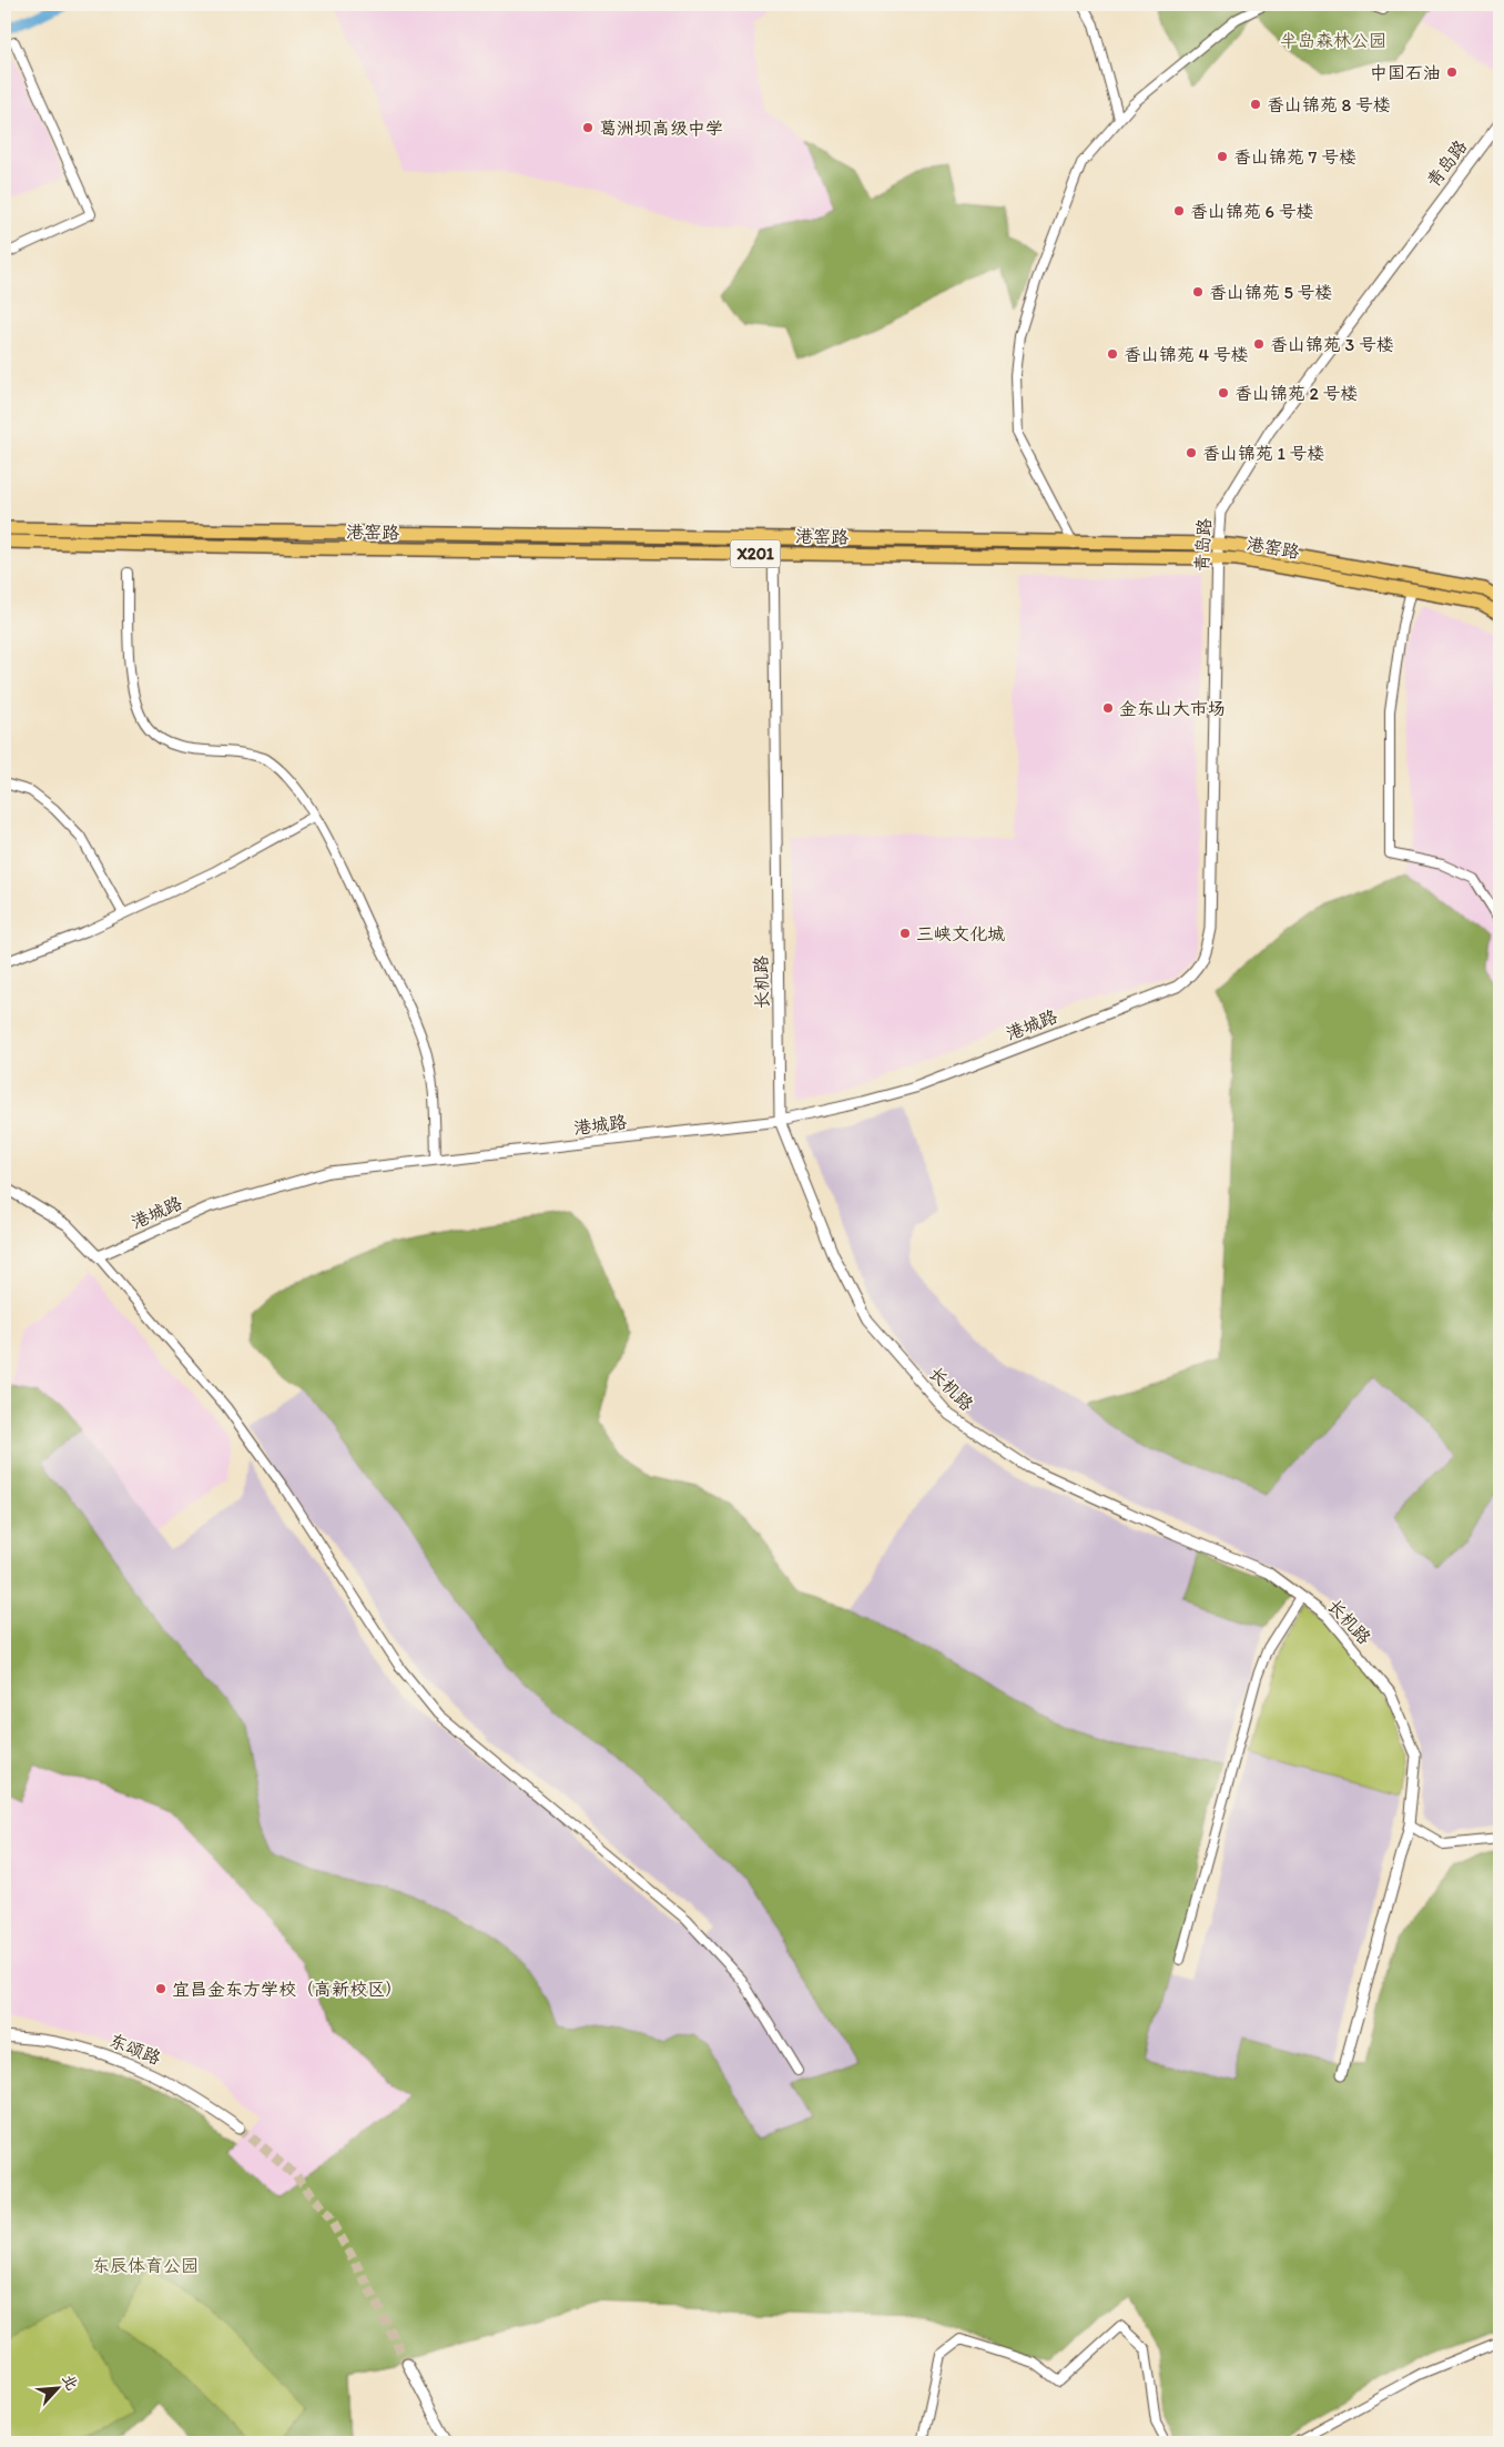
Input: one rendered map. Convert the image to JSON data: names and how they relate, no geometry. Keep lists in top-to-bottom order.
{
  "streets": {
    "main road": ["港窑路", "X201"],
    "street": [
      "青岛路",
      "长机路",
      "港城路",
      "东颂路"
    ]
  },
  "crossings": [
    ["青岛路", "港窑路"],
    ["青岛路", "港城路"],
    ["港窑路", "长机路"],
    ["长机路", "港城路"]
  ],
  "parks": ["半岛森林公园", "东辰体育公园"],
  "places": [
    "中国石油",
    "香山锦苑 8 号楼",
    "葛洲坝高级中学",
    "香山锦苑 7 号楼",
    "香山锦苑 6 号楼",
    "香山锦苑 5 号楼",
    "香山锦苑 3 号楼",
    "香山锦苑 4 号楼",
    "香山锦苑 2 号楼",
    "香山锦苑 1 号楼",
    "金东山大市场",
    "三峡文化城",
    "宜昌金东方学校（高新校区）"
  ],
  "north": "top right"
}
